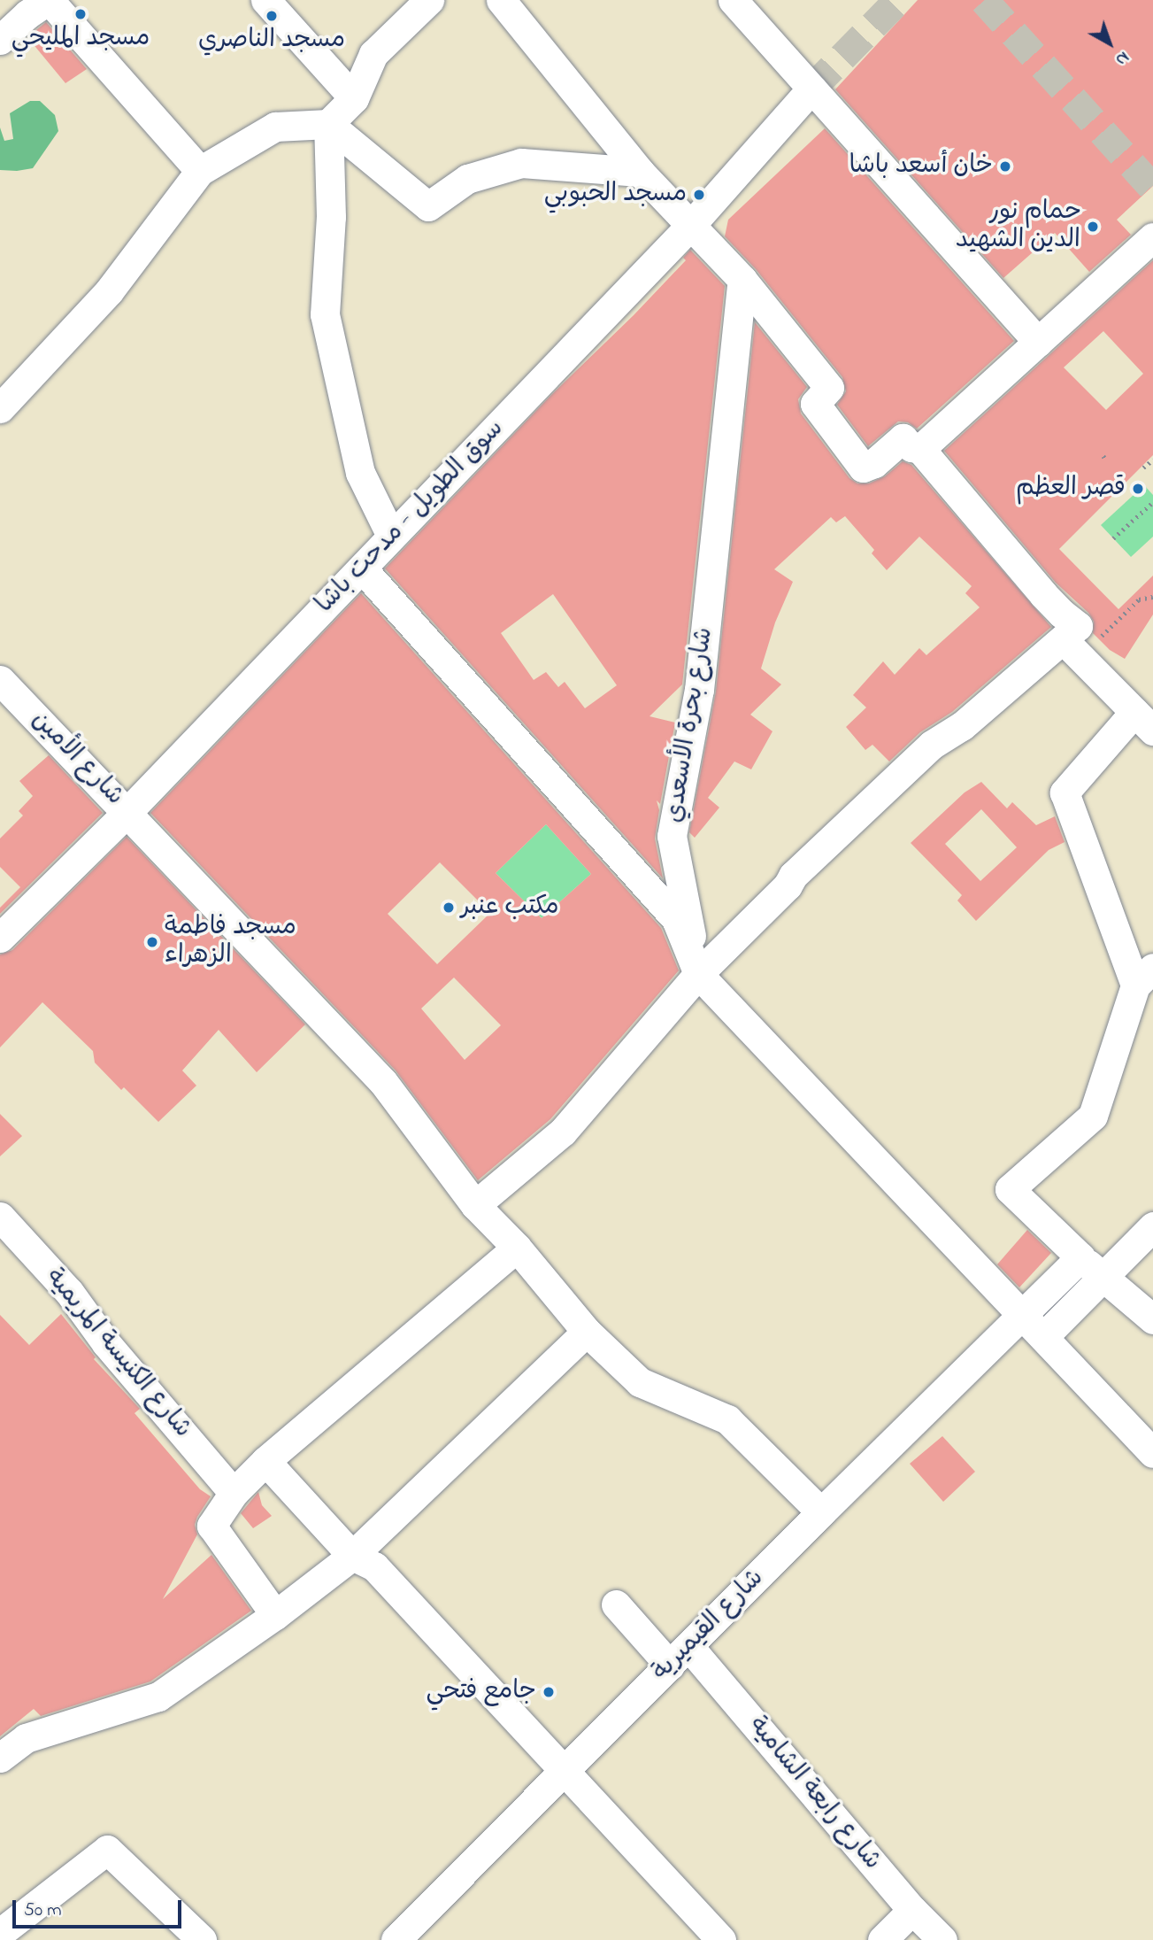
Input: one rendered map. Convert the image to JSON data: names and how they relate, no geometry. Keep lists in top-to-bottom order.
{
  "streets": {
    "street": [
      "سوق الطويل - مدحت باشا",
      "شارع بحرة الأسعدي",
      "شارع الأمين",
      "شارع الكنيسة المريمية",
      "شارع القيميرية",
      "شارع رابعة الشامية"
    ]
  },
  "crossings": [
    ["سوق الطويل - مدحت باشا", "شارع الأمين"],
    ["شارع الأمين", "شارع القيميرية"],
    ["شارع القيميرية", "شارع رابعة الشامية"]
  ],
  "places": [
    "مسجد المليحي",
    "مسجد الناصري",
    "خان أسعد باشا",
    "مسجد الحبوبي",
    "حمام نور الدين الشهيد",
    "قصر العظم",
    "مكتب عنبر",
    "مسجد فاطمة الزهراء",
    "جامع فتحي"
  ],
  "scale_bar": "50 m",
  "north": "bottom right"
}
